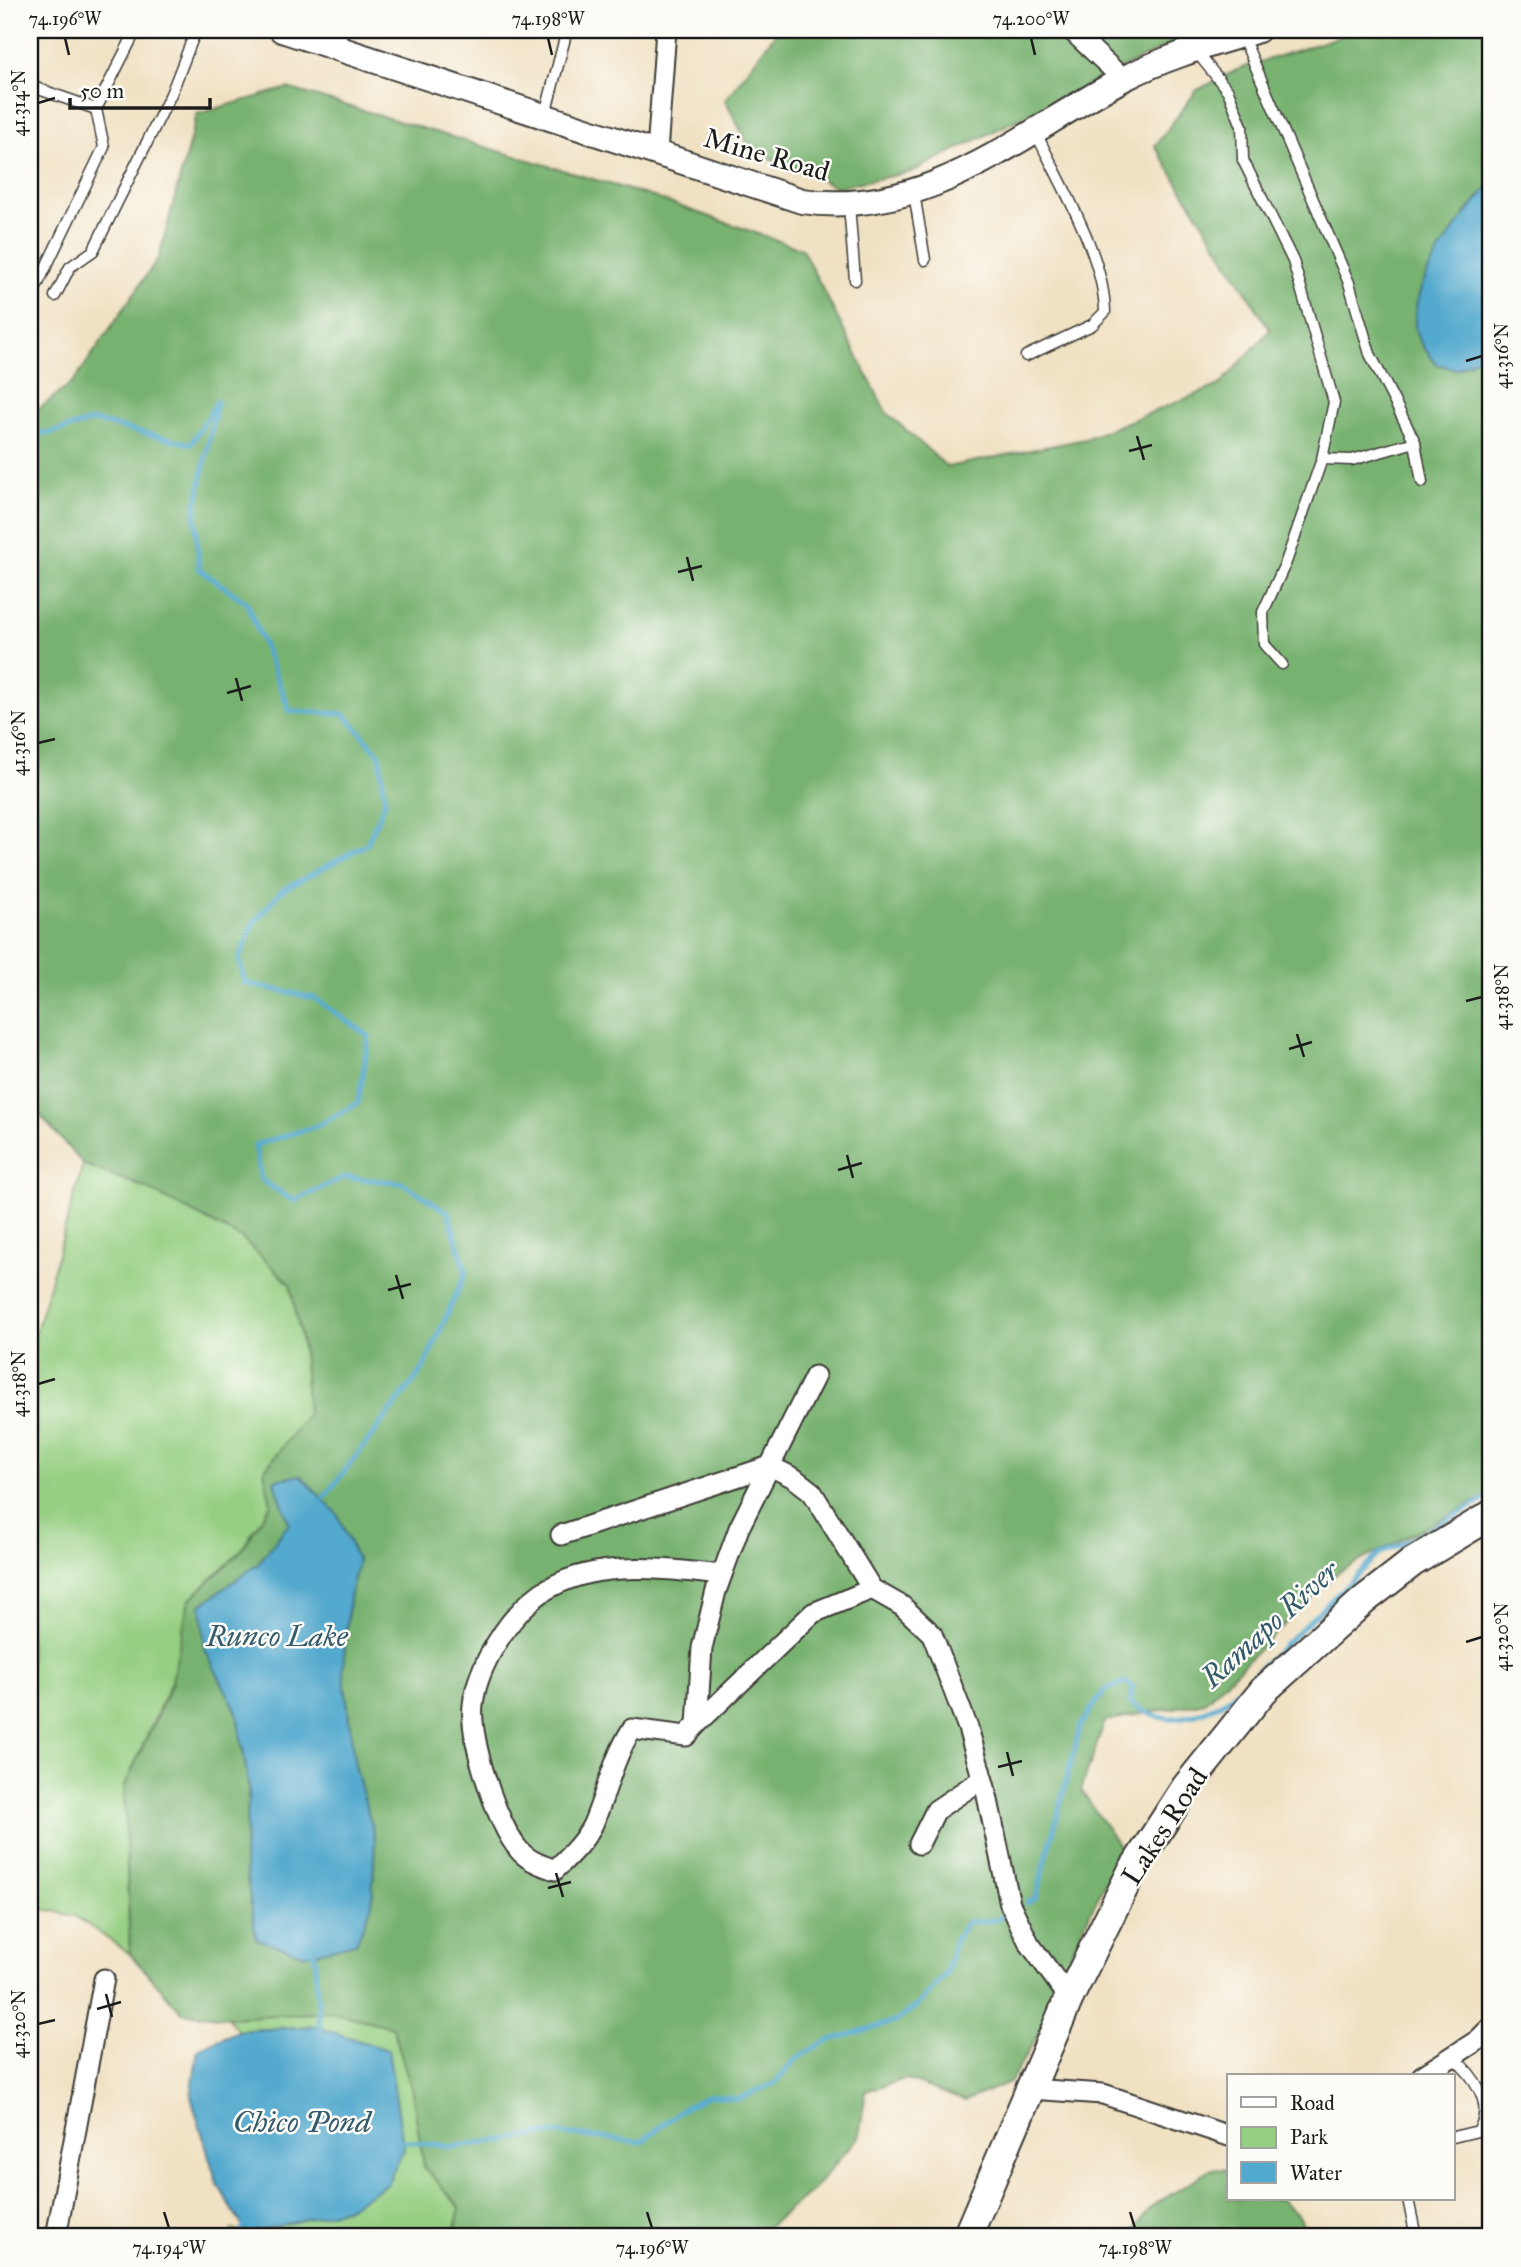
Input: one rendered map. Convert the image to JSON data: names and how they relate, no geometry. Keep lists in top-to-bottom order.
{
  "streets": {
    "main road": ["Lakes Road"],
    "street": ["Mine Road"]
  },
  "water": ["Ramapo River", "Runco Lake", "Chico Pond"],
  "legend": ["Road", "Park", "Water"],
  "scale_bar": "50 m",
  "coordinates": [
    "74.196°W",
    "74.198°W",
    "74.200°W",
    "41.314°N",
    "41.316°N",
    "41.318°N",
    "41.320°N",
    "74.194°W"
  ]
}
